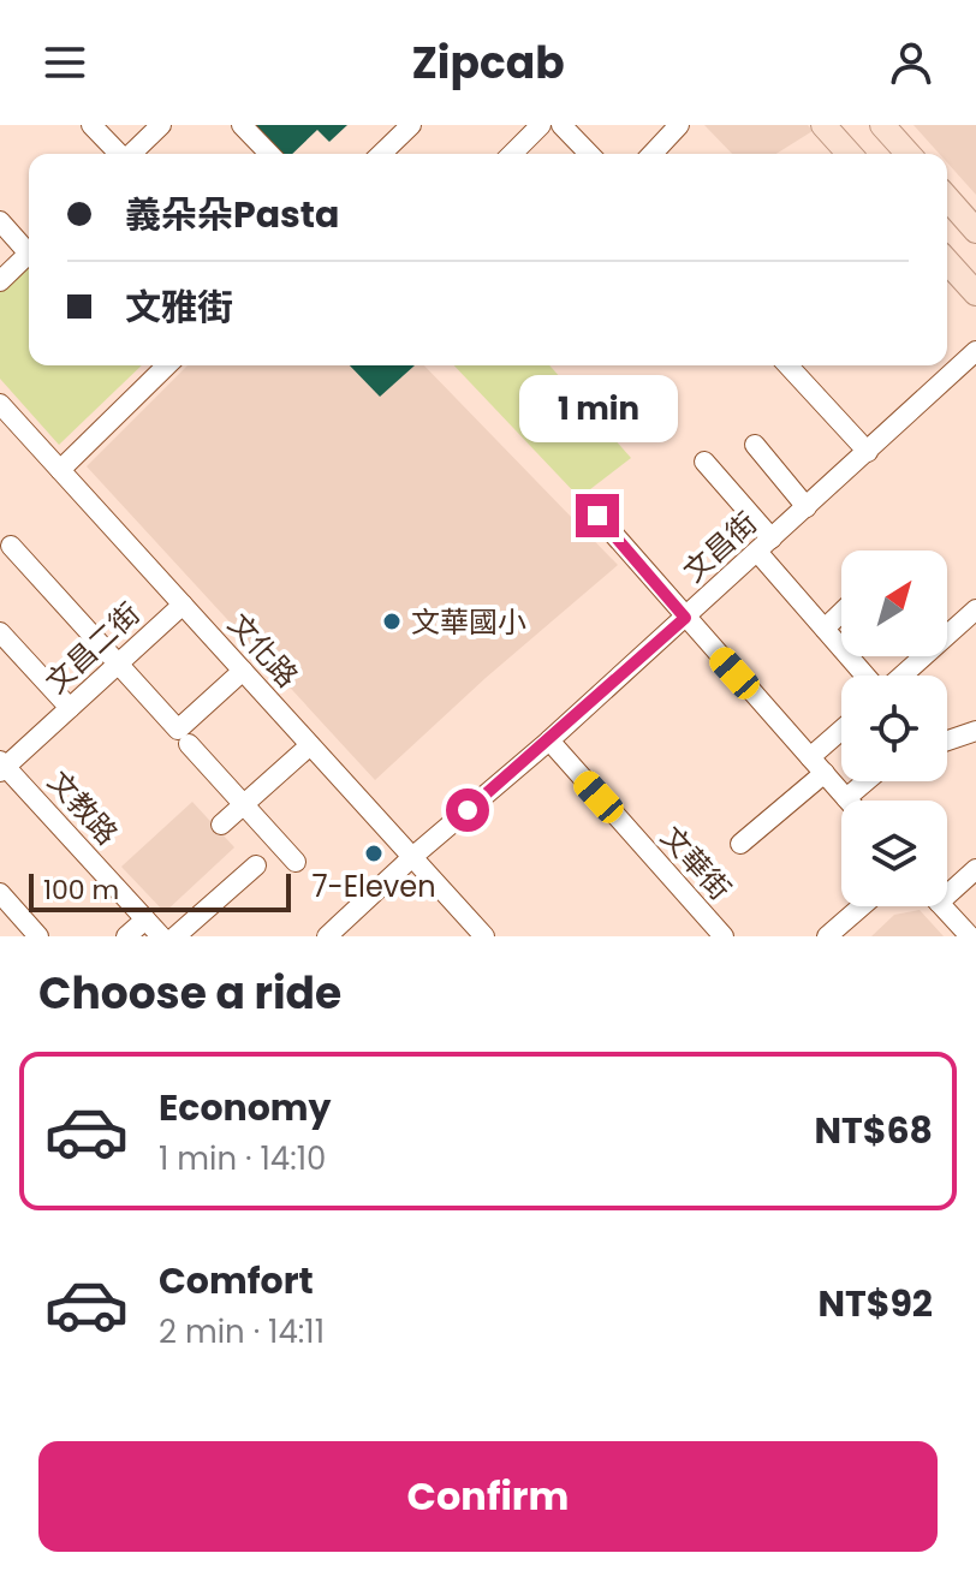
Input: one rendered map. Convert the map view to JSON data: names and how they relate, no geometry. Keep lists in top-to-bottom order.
{
  "streets": {
    "street": [
      "文昌街",
      "文昌二街",
      "文化路",
      "文教路",
      "文華街"
    ]
  },
  "crossings": [
    ["文昌街", "文化路"],
    ["文昌街", "文華街"],
    ["文昌二街", "文化路"],
    ["文昌二街", "文教路"]
  ],
  "places": ["文華國小", "7-Eleven"],
  "scale_bar": "100 m",
  "north": "top right",
  "page": {
    "header": "Zipcab",
    "banner": ["義朵朵Pasta", "文雅街"],
    "bubble": "1 min",
    "scale": "100 m",
    "heading": "Choose a ride",
    "list": [
      {
        "name": "Economy",
        "note": "1 min · 14:10",
        "value": "NT$68"
      },
      {
        "name": "Comfort",
        "note": "2 min · 14:11",
        "value": "NT$92"
      }
    ],
    "buttons": "Confirm"
  }
}
